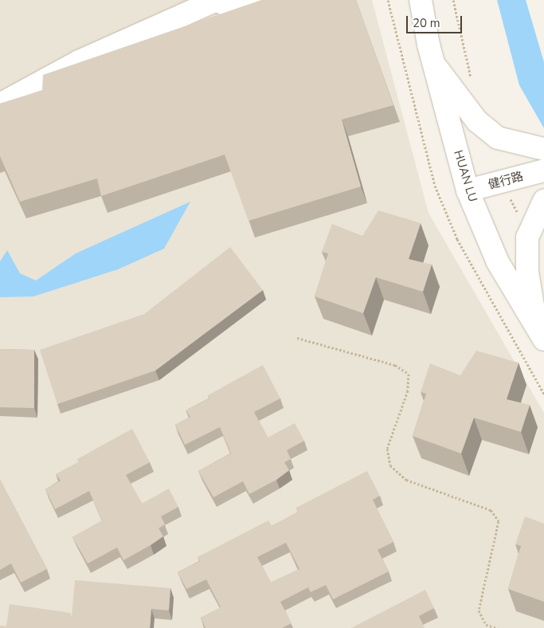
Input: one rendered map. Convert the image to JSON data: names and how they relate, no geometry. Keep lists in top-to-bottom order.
{
  "streets": {
    "street": ["HUAN LU", "健行路"]
  },
  "crossings": [
    ["HUAN LU", "健行路"]
  ],
  "scale_bar": "20 m"
}
